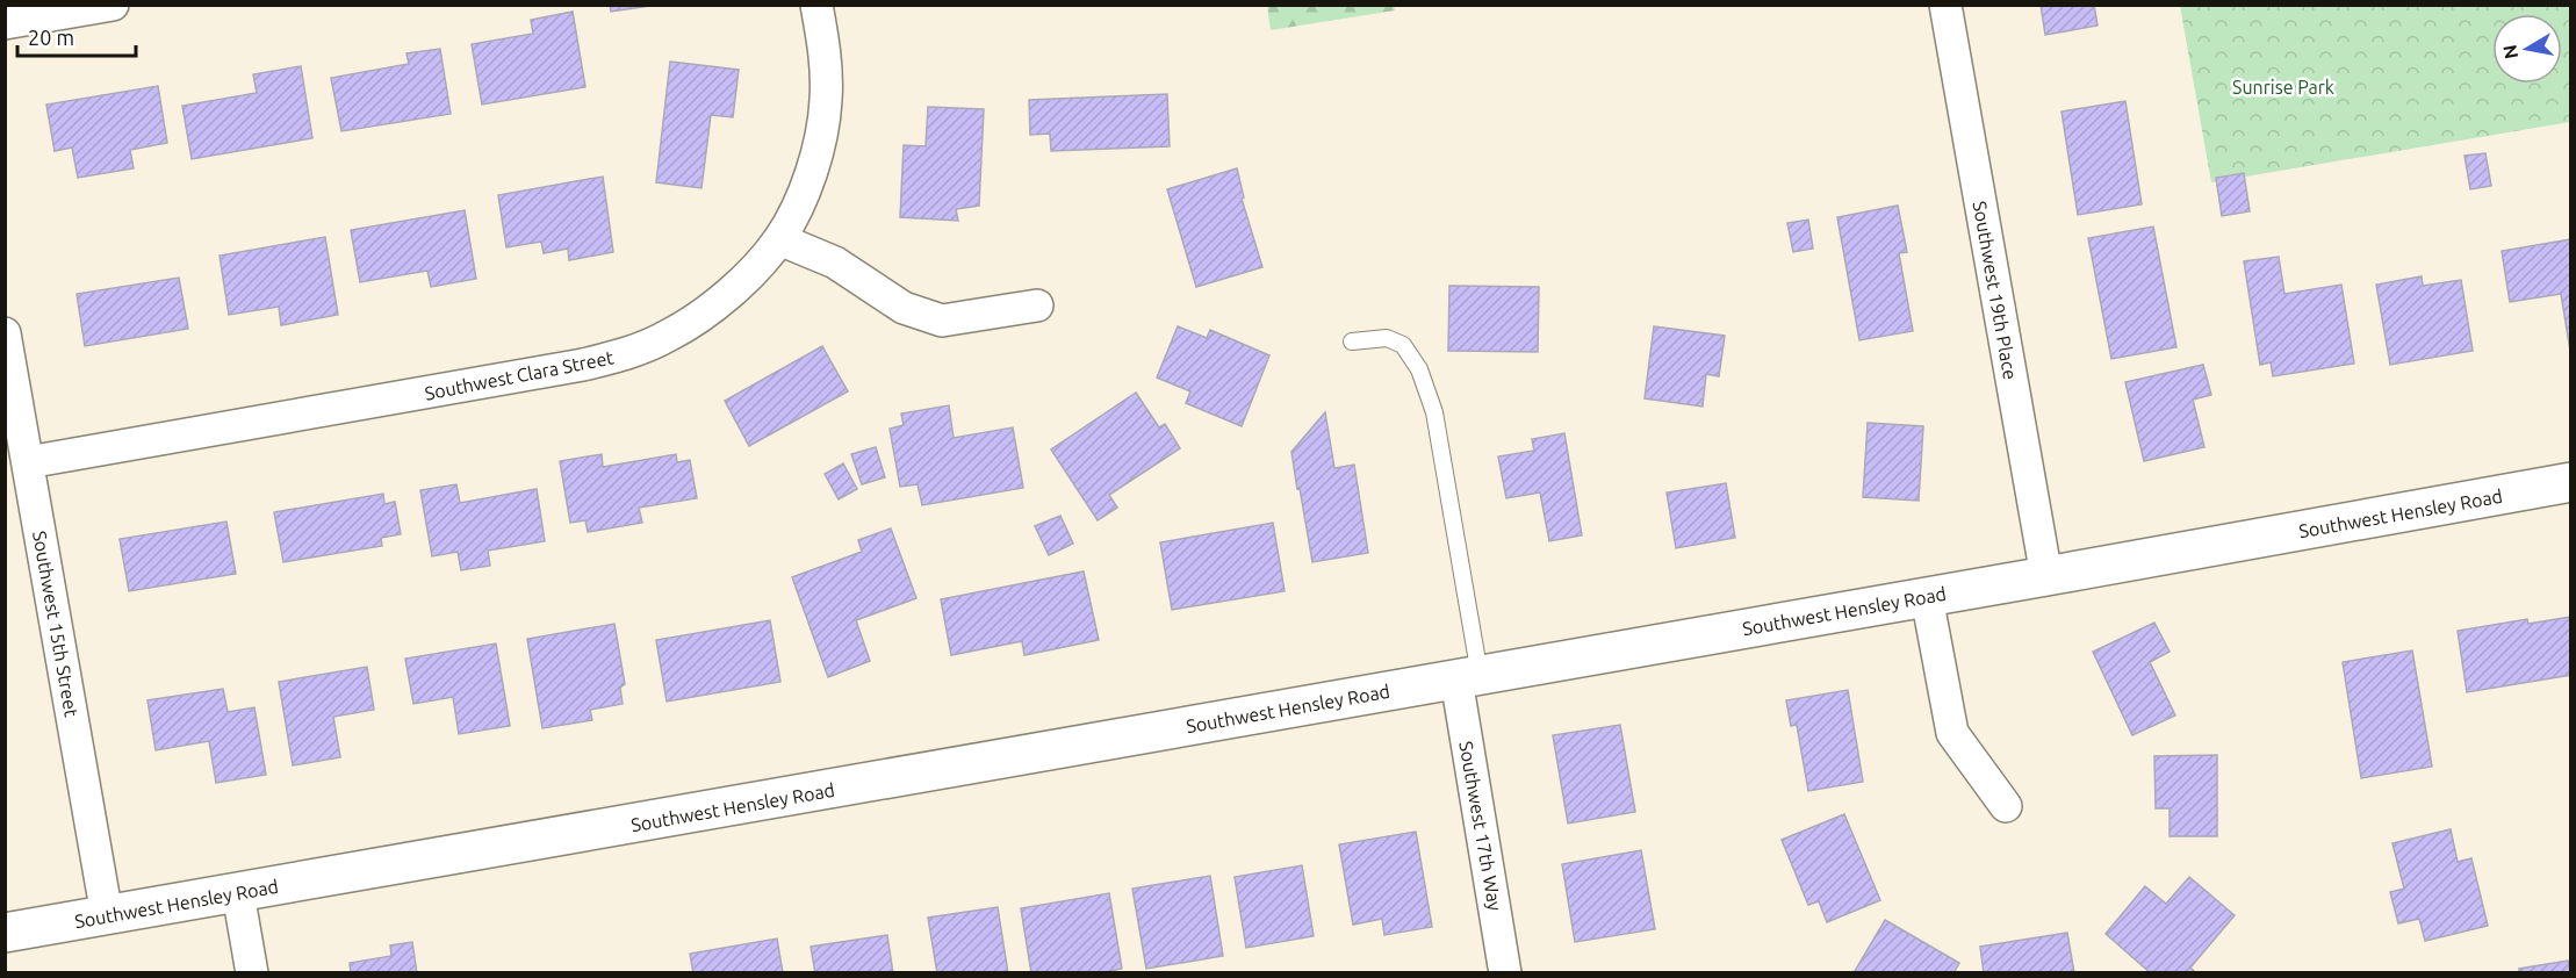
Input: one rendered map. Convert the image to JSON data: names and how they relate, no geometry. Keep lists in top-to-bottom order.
{
  "streets": {
    "street": [
      "Southwest 19th Place",
      "Southwest Clara Street",
      "Southwest Hensley Road",
      "Southwest 15th Street",
      "Southwest 17th Way"
    ]
  },
  "crossings": [
    ["Southwest 19th Place", "Southwest Hensley Road"],
    ["Southwest Clara Street", "Southwest 15th Street"],
    ["Southwest Hensley Road", "Southwest 15th Street"],
    ["Southwest Hensley Road", "Southwest 17th Way"]
  ],
  "parks": ["Sunrise Park"],
  "scale_bar": "20 m",
  "north": "left"
}
